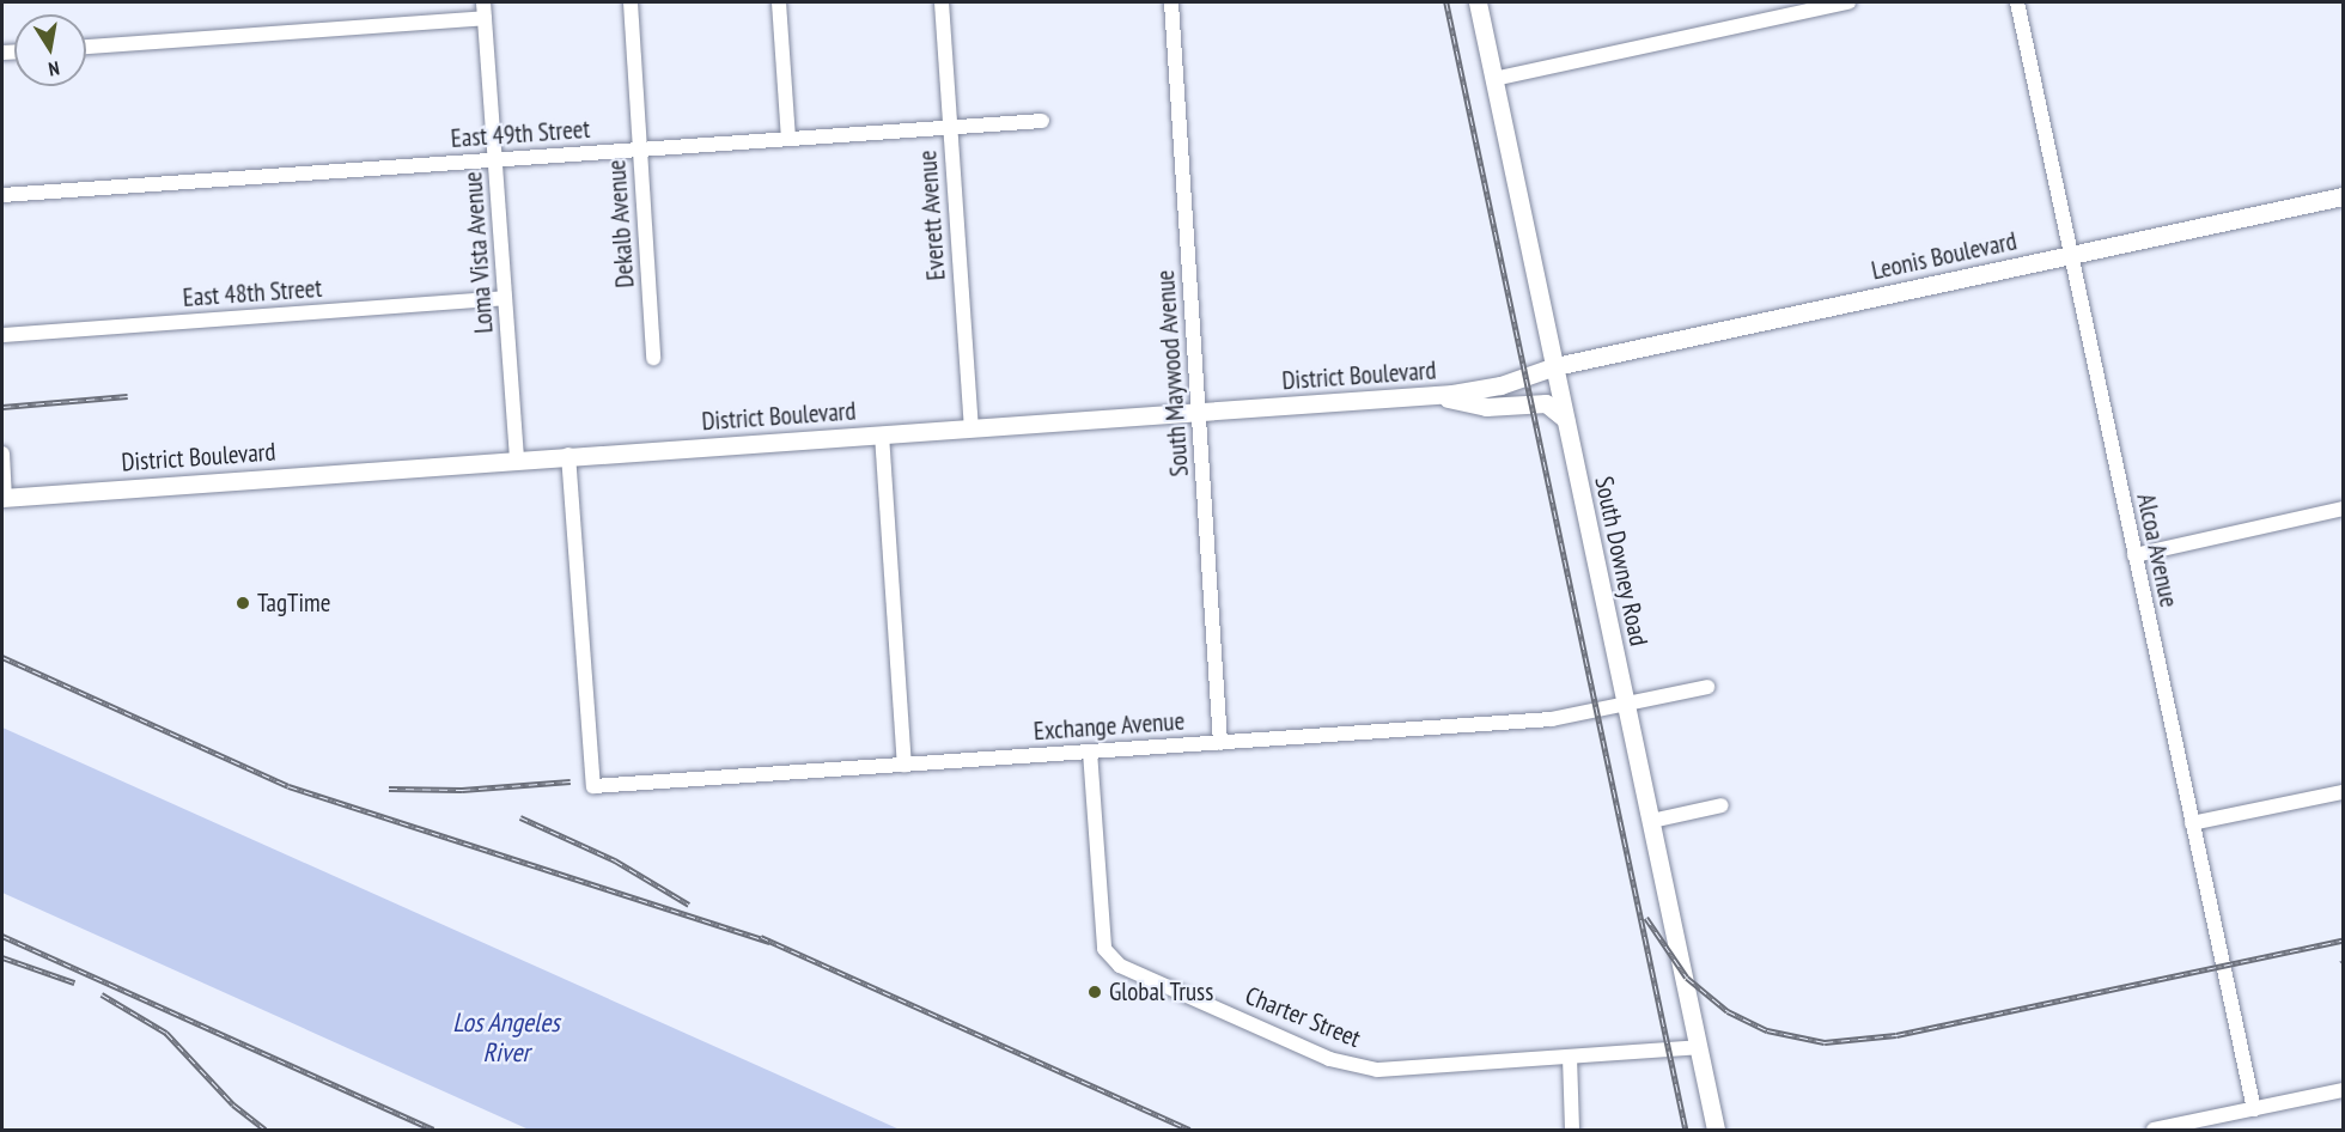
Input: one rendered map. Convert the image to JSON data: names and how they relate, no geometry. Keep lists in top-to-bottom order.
{
  "streets": {
    "main road": ["Leonis Boulevard", "District Boulevard", "South Downey Road"],
    "street": [
      "East 49th Street",
      "Everett Avenue",
      "Dekalb Avenue",
      "Loma Vista Avenue",
      "East 48th Street",
      "South Maywood Avenue",
      "Alcoa Avenue",
      "Exchange Avenue",
      "Charter Street"
    ]
  },
  "crossings": [
    ["East 49th Street", "Everett Avenue"],
    ["East 49th Street", "Dekalb Avenue"],
    ["East 49th Street", "Loma Vista Avenue"],
    ["Everett Avenue", "District Boulevard"],
    ["Loma Vista Avenue", "East 48th Street"],
    ["Loma Vista Avenue", "District Boulevard"],
    ["Leonis Boulevard", "District Boulevard"],
    ["Leonis Boulevard", "Alcoa Avenue"],
    ["Leonis Boulevard", "South Downey Road"],
    ["South Maywood Avenue", "District Boulevard"],
    ["South Maywood Avenue", "Exchange Avenue"],
    ["District Boulevard", "South Downey Road"],
    ["District Boulevard", "Exchange Avenue"],
    ["South Downey Road", "Exchange Avenue"],
    ["South Downey Road", "Charter Street"],
    ["Exchange Avenue", "Charter Street"]
  ],
  "water": ["Los Angeles River"],
  "places": ["TagTime", "Global Truss"],
  "north": "bottom"
}
